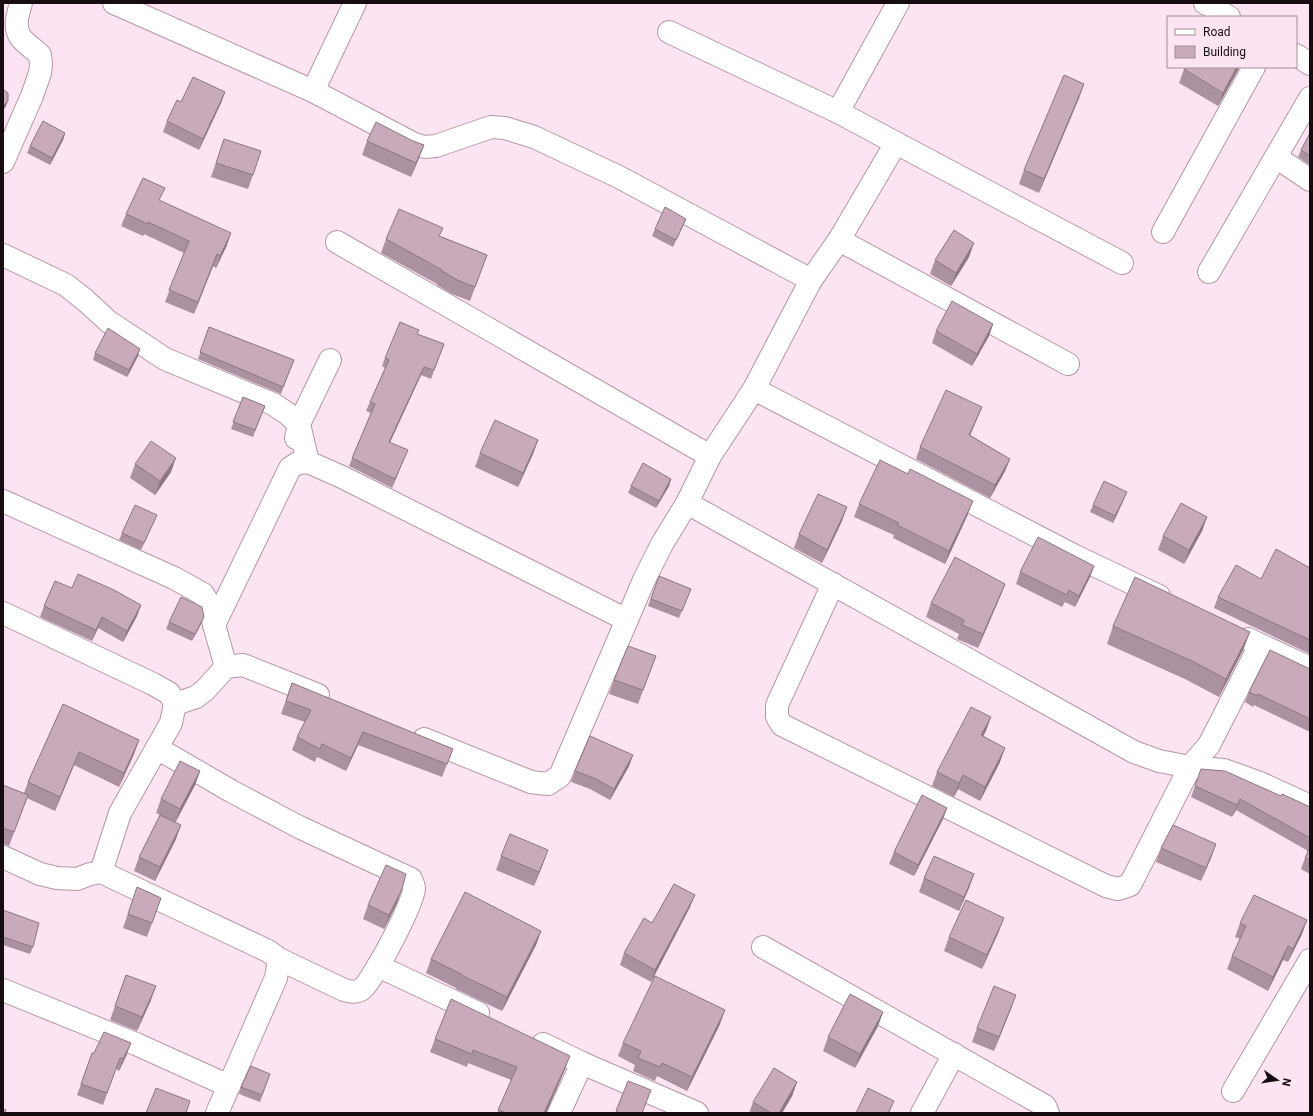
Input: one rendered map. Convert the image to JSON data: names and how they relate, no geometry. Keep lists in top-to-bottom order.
{
  "legend": ["Road", "Building"],
  "north": "right"
}
